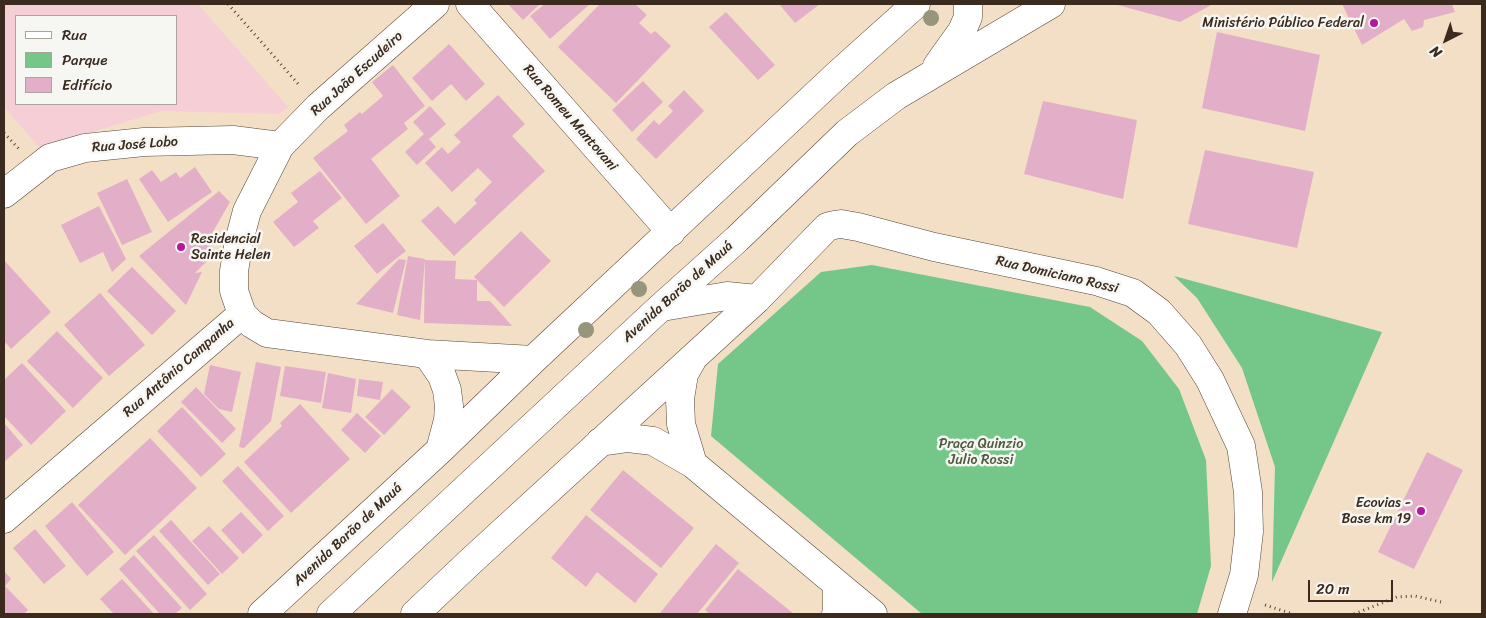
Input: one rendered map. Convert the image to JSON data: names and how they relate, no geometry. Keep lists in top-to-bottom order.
{
  "streets": {
    "street": [
      "Rua João Escudeiro",
      "Rua Romeu Mantovani",
      "Rua José Lobo",
      "Rua Domiciano Rossi",
      "Avenida Barão de Mauá",
      "Rua Antônio Campanha"
    ]
  },
  "crossings": [
    ["Rua João Escudeiro", "Rua José Lobo"],
    ["Rua João Escudeiro", "Rua Antônio Campanha"],
    ["Rua Romeu Mantovani", "Avenida Barão de Mauá"],
    ["Rua José Lobo", "Rua Antônio Campanha"]
  ],
  "parks": ["Praça Quinzio Julio Rossi"],
  "places": ["Ministério Público Federal", "Residencial Sainte Helen", "Ecovias - Base km 19"],
  "legend": ["Rua", "Parque", "Edifício"],
  "scale_bar": "20 m",
  "north": "bottom left"
}
